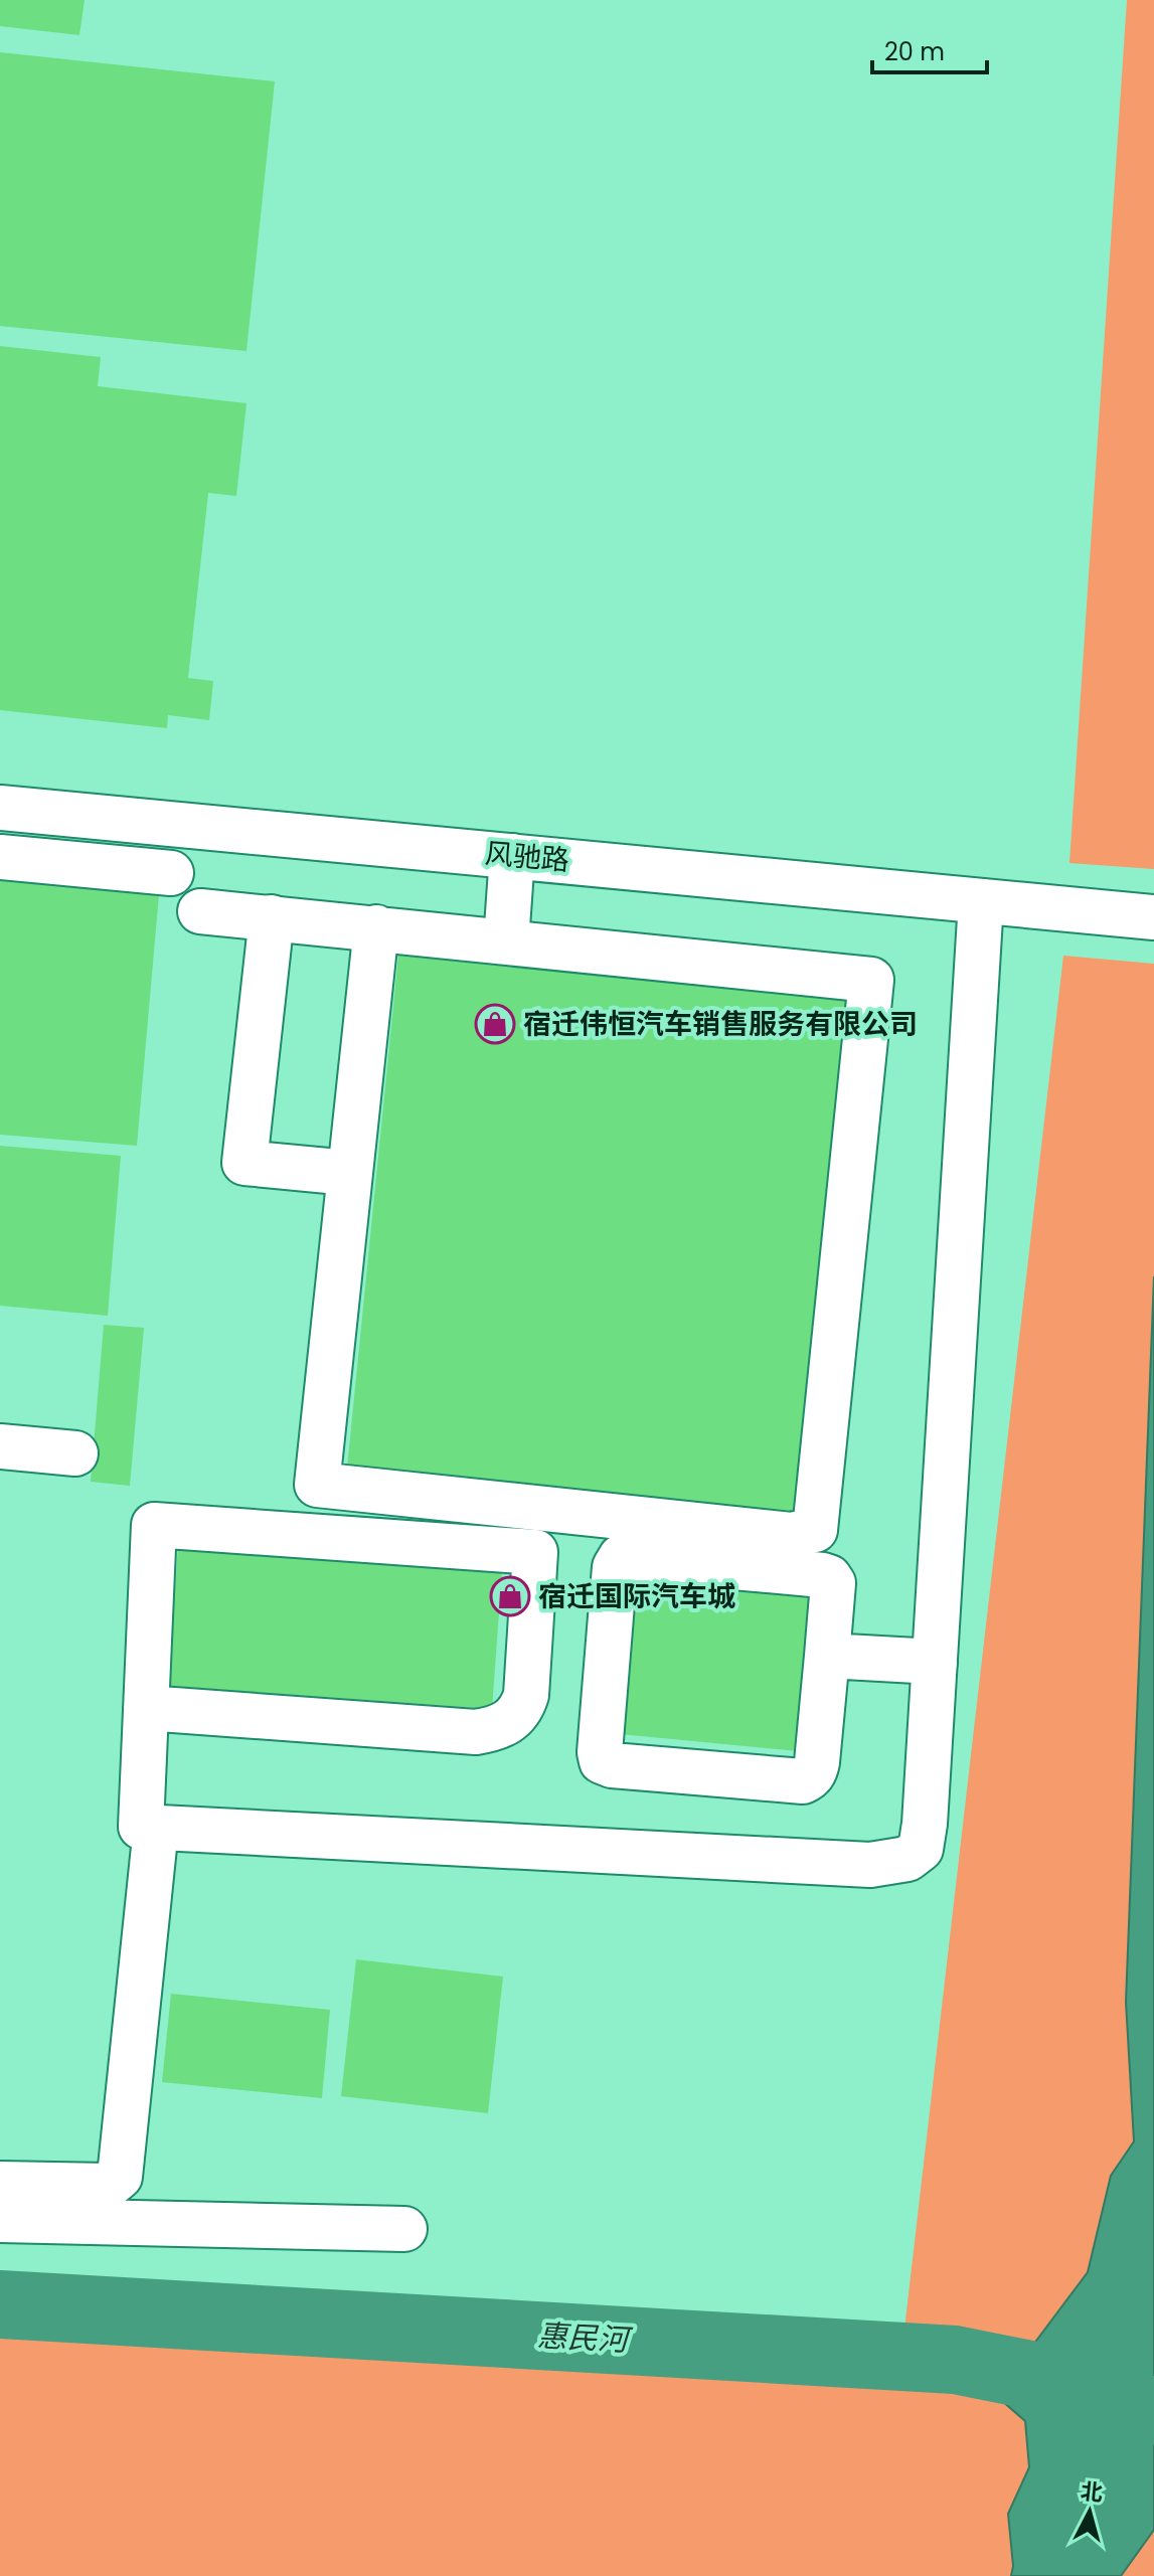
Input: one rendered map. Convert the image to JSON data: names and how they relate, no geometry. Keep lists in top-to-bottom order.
{
  "streets": {
    "street": ["风驰路"]
  },
  "water": ["惠民河"],
  "places": {
    "shop": ["宿迁伟恒汽车销售服务有限公司", "宿迁国际汽车城"]
  },
  "scale_bar": "20 m",
  "north": "top"
}
